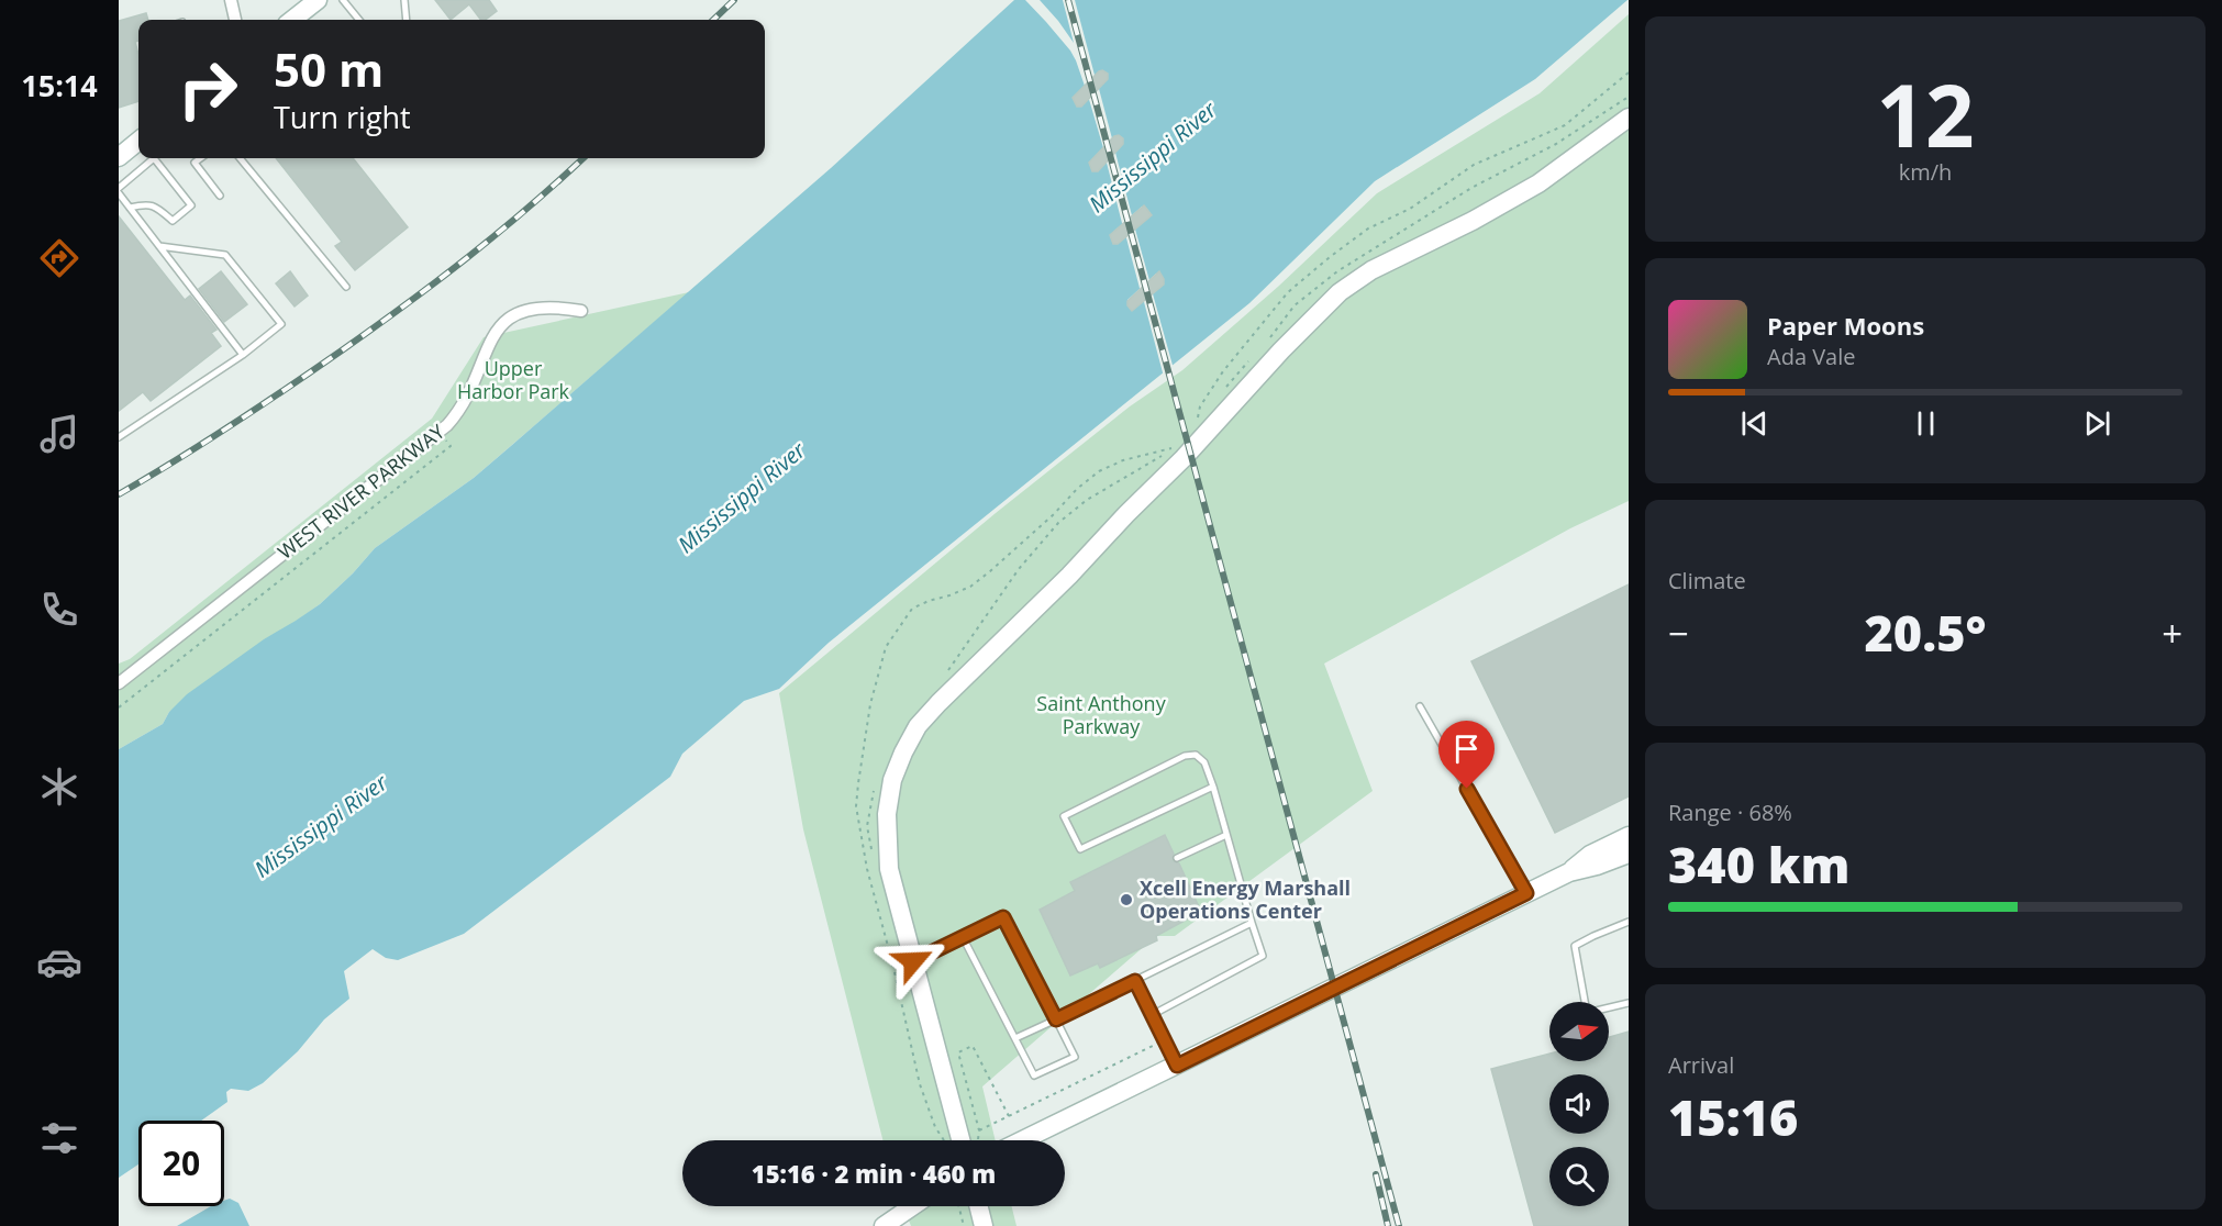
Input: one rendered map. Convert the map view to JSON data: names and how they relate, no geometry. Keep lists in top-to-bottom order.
{
  "streets": {
    "street": ["WEST RIVER PARKWAY"]
  },
  "water": ["Mississippi River"],
  "parks": ["Upper Harbor Park", "Saint Anthony Parkway"],
  "places": ["Xcell Energy Marshall Operations Center"],
  "north": "right",
  "page": {
    "tabs": "15:14",
    "tile": [
      ["12", "km/h"],
      "Climate",
      ["Range · 68%", "340 km"],
      ["Arrival", "15:16"]
    ],
    "turn": ["50 m", "Turn right"],
    "song": ["Paper Moons", "Ada Vale"],
    "heat": ["−", "20.5°", "+"],
    "limit": "20",
    "trip": "15:16 · 2 min · 460 m"
  }
}
